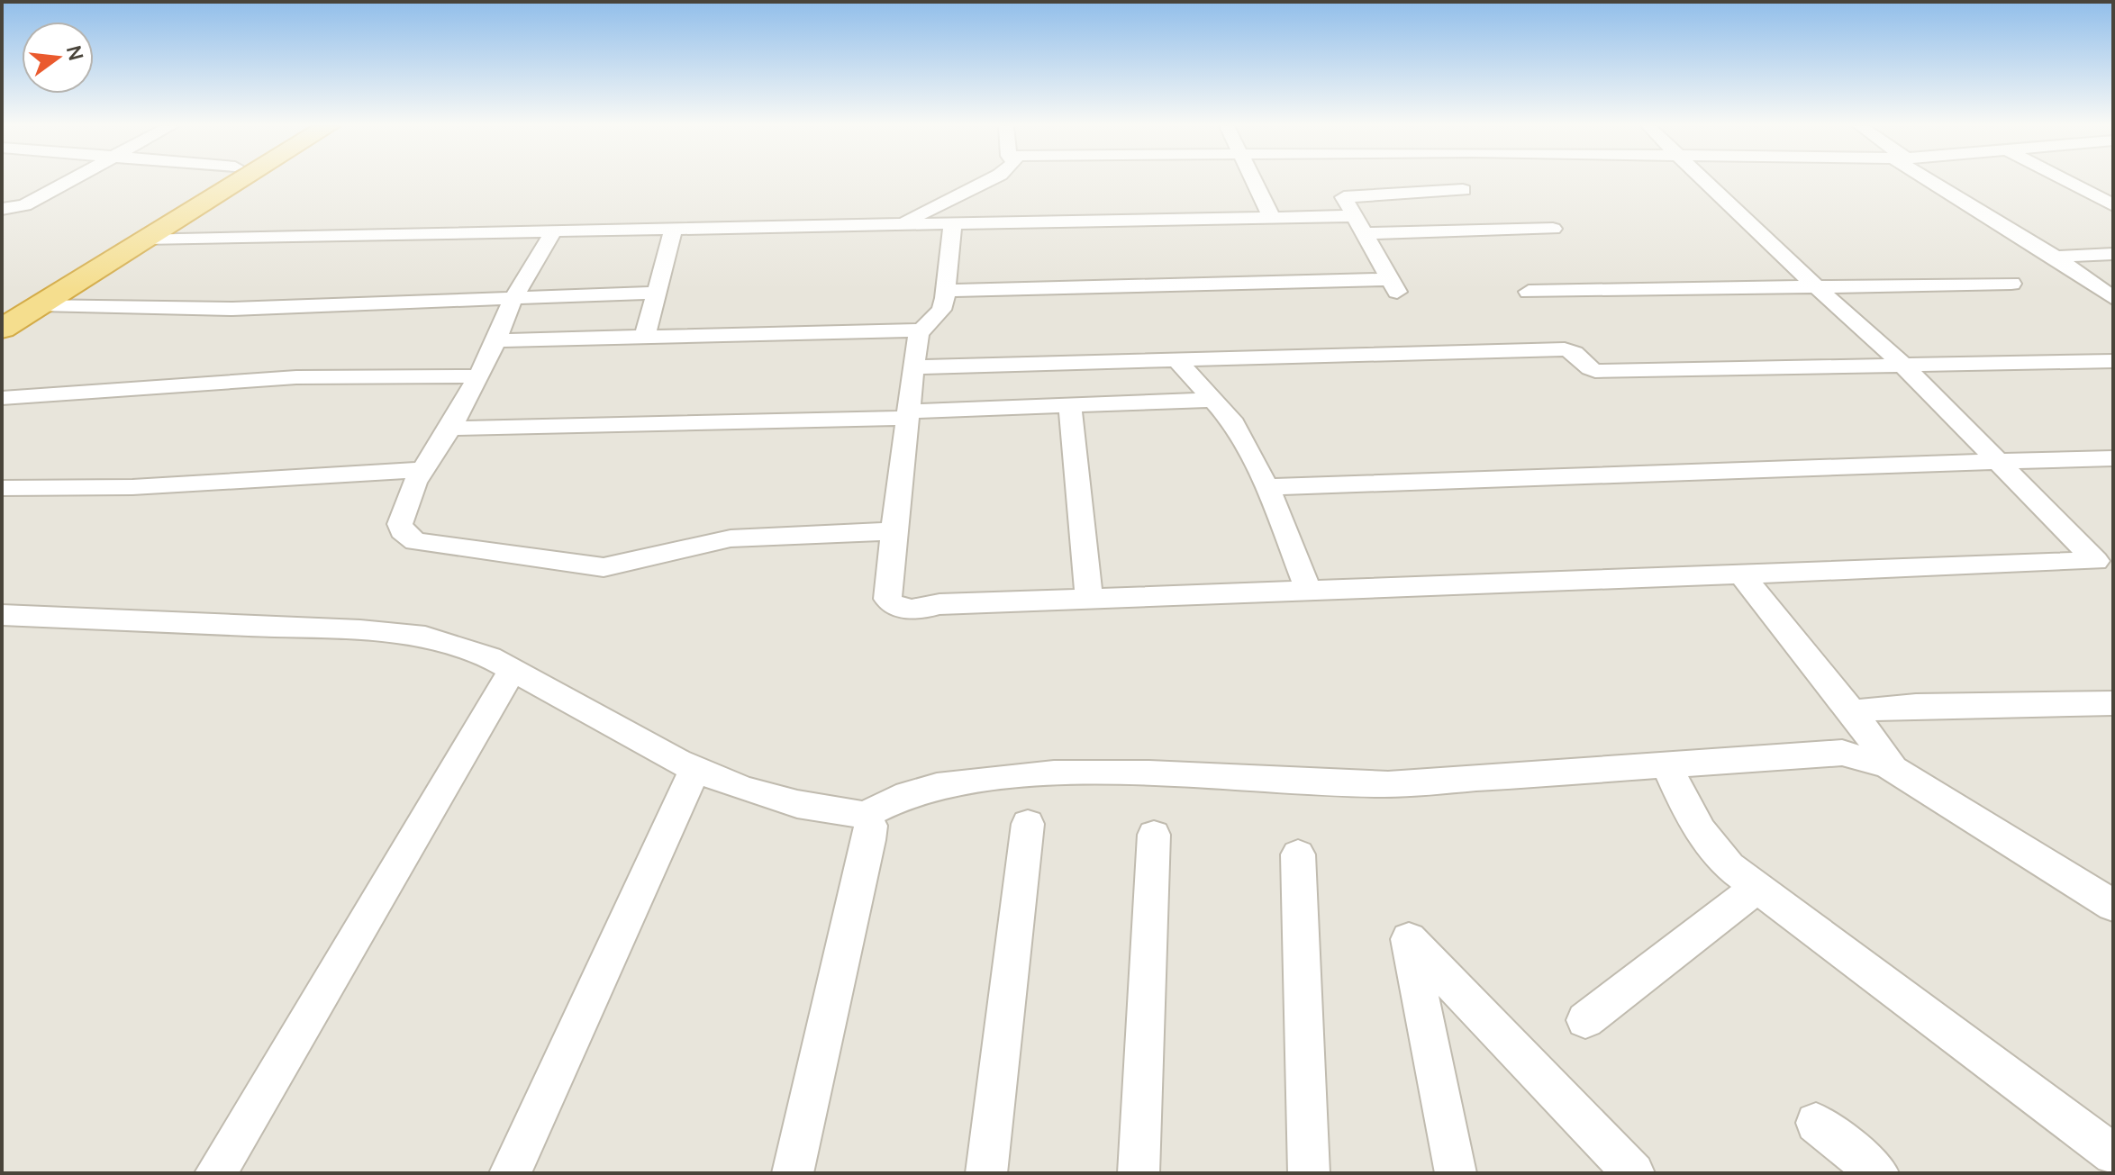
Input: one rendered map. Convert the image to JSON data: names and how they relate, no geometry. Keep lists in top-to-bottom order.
{
  "north": "right"
}
